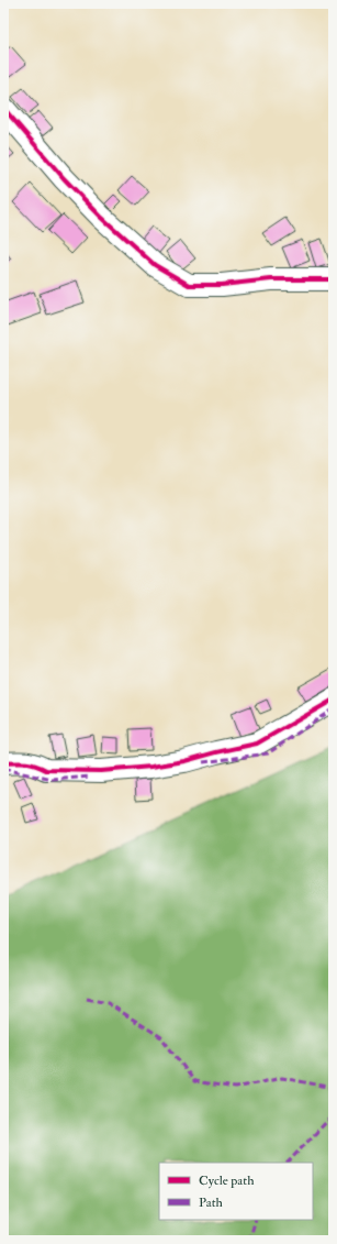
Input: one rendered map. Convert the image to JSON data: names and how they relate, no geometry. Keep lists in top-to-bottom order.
{
  "legend": ["Cycle path", "Path"]
}
